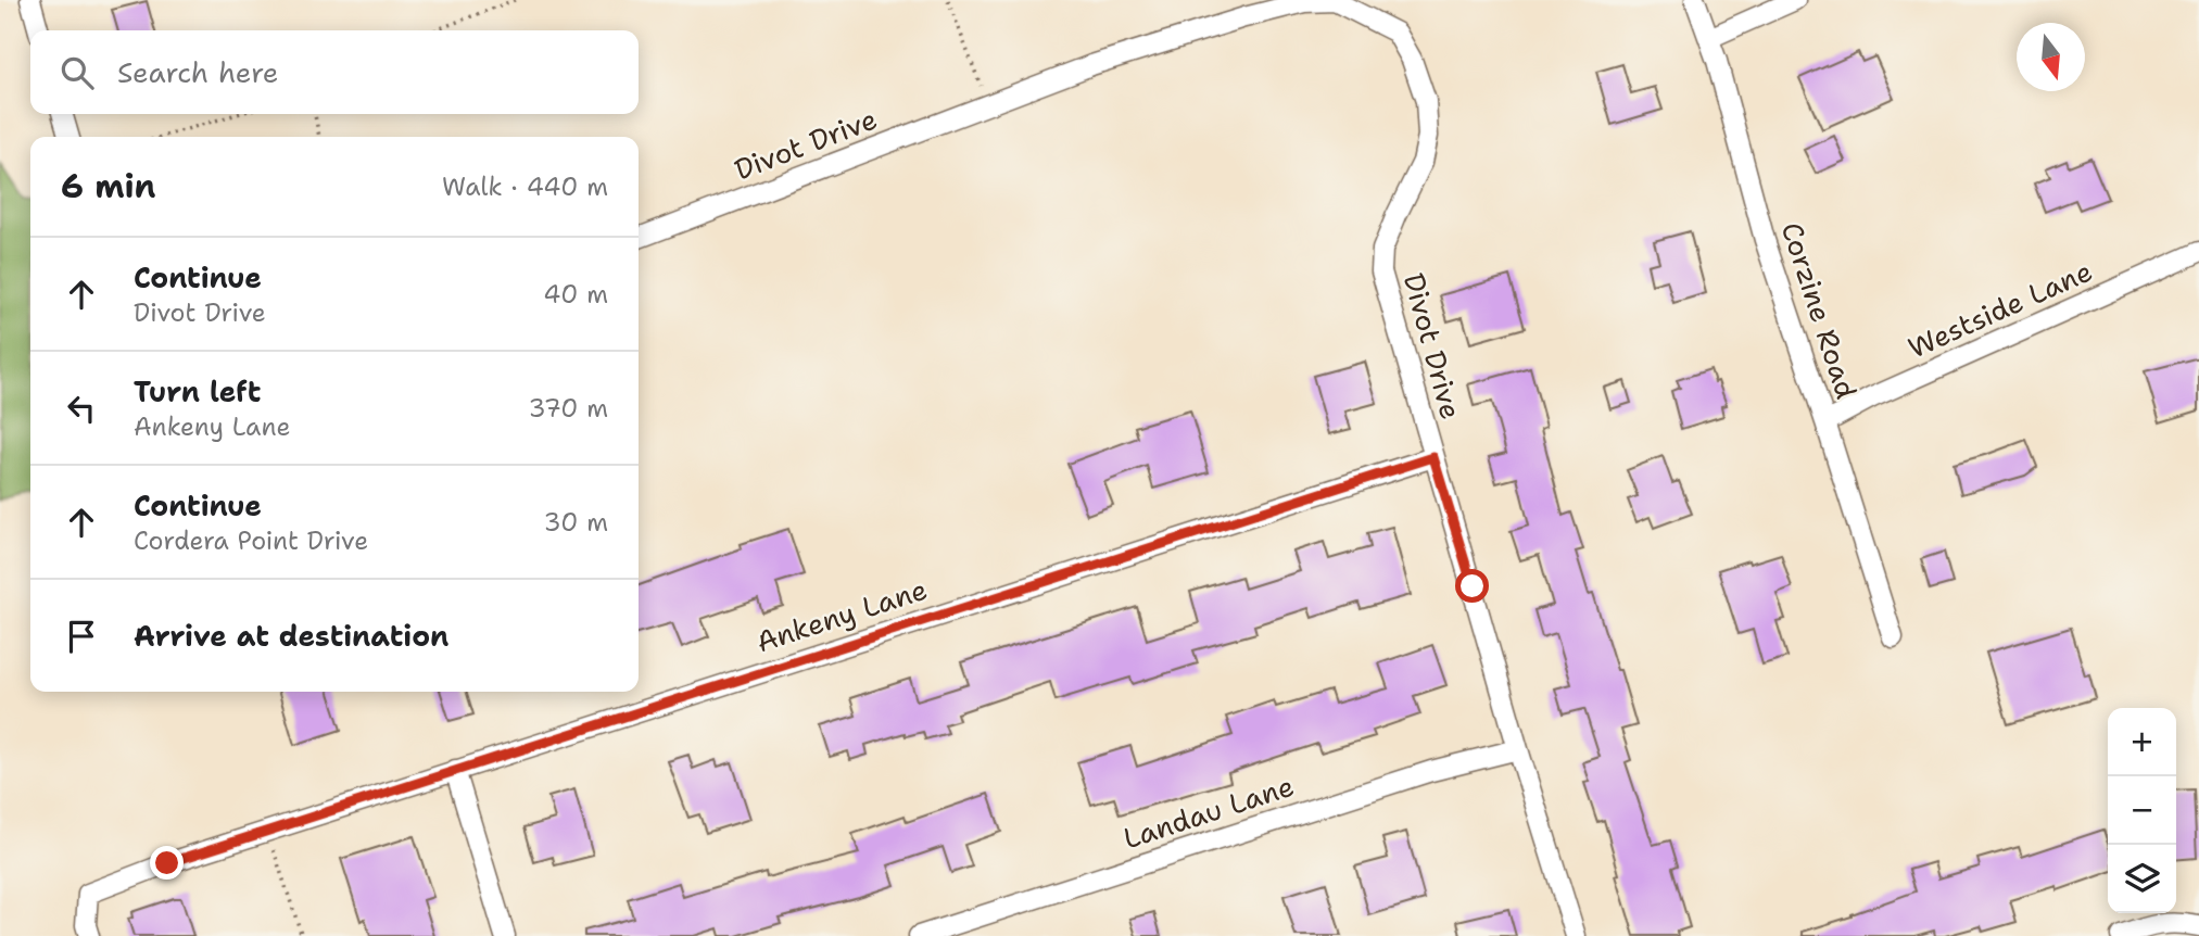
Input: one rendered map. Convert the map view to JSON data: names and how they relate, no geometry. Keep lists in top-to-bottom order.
{
  "streets": {
    "street": [
      "Divot Drive",
      "Westside Lane",
      "Corzine Road",
      "Ankeny Lane",
      "Landau Lane"
    ]
  },
  "crossings": [
    ["Divot Drive", "Ankeny Lane"],
    ["Divot Drive", "Landau Lane"],
    ["Westside Lane", "Corzine Road"]
  ],
  "north": "bottom",
  "page": {
    "search": "Search here",
    "heading": ["6 min", "Walk · 440 m"],
    "list": [
      ["Continue", "Divot Drive", "40 m"],
      ["Turn left", "Ankeny Lane", "370 m"],
      ["Continue", "Cordera Point Drive", "30 m"],
      "Arrive at destination"
    ],
    "map_buttons": ["+", "−"]
  }
}
